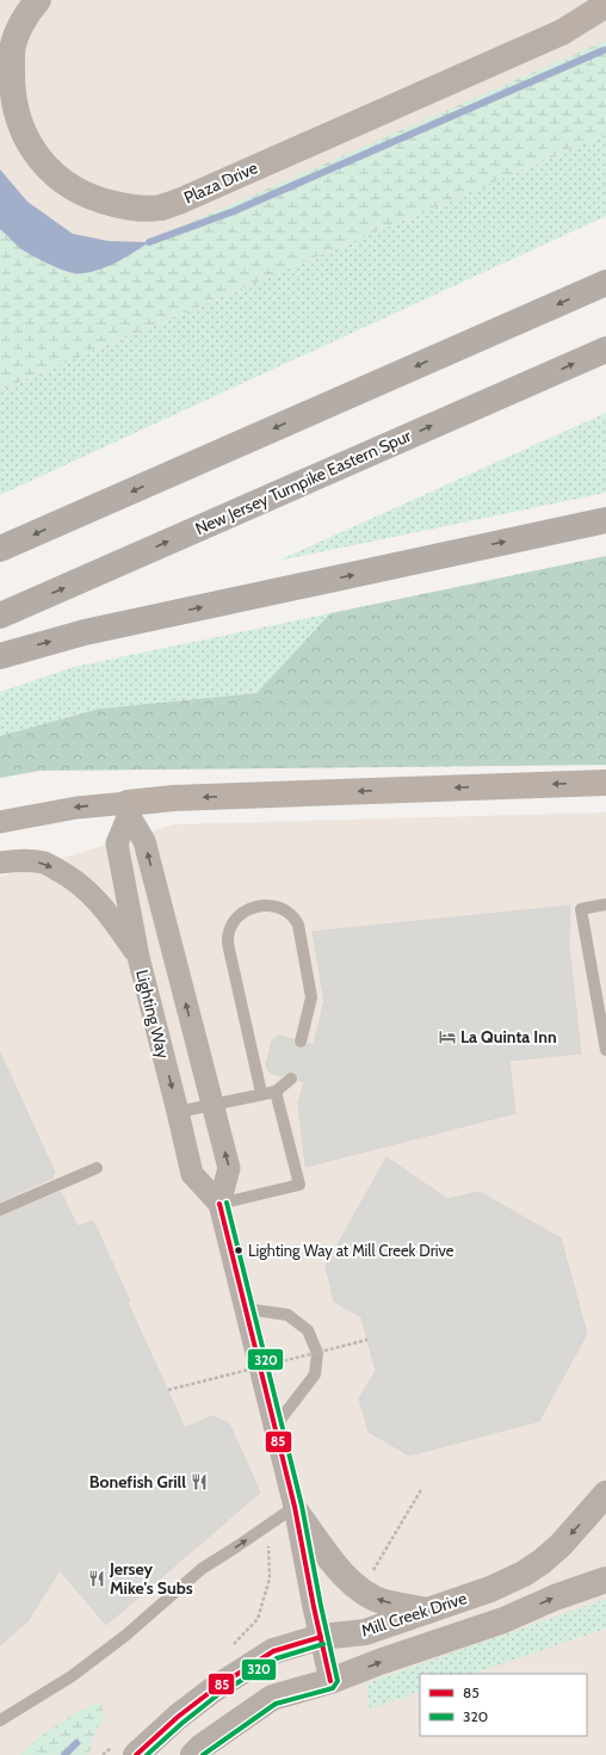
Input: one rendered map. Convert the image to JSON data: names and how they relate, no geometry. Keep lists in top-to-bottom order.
{
  "streets": {
    "highway": ["New Jersey Turnpike Eastern Spur"],
    "street": ["Plaza Drive", "Lighting Way", "Mill Creek Drive"]
  },
  "crossings": [
    ["Lighting Way", "Mill Creek Drive"]
  ],
  "places": {
    "hotel": ["La Quinta Inn"],
    "other": ["Lighting Way at Mill Creek Drive"],
    "restaurant": ["Bonefish Grill", "Jersey Mike's Subs"]
  },
  "lines": ["transit line 320", "transit line 85"],
  "legend": ["85", "320"]
}
